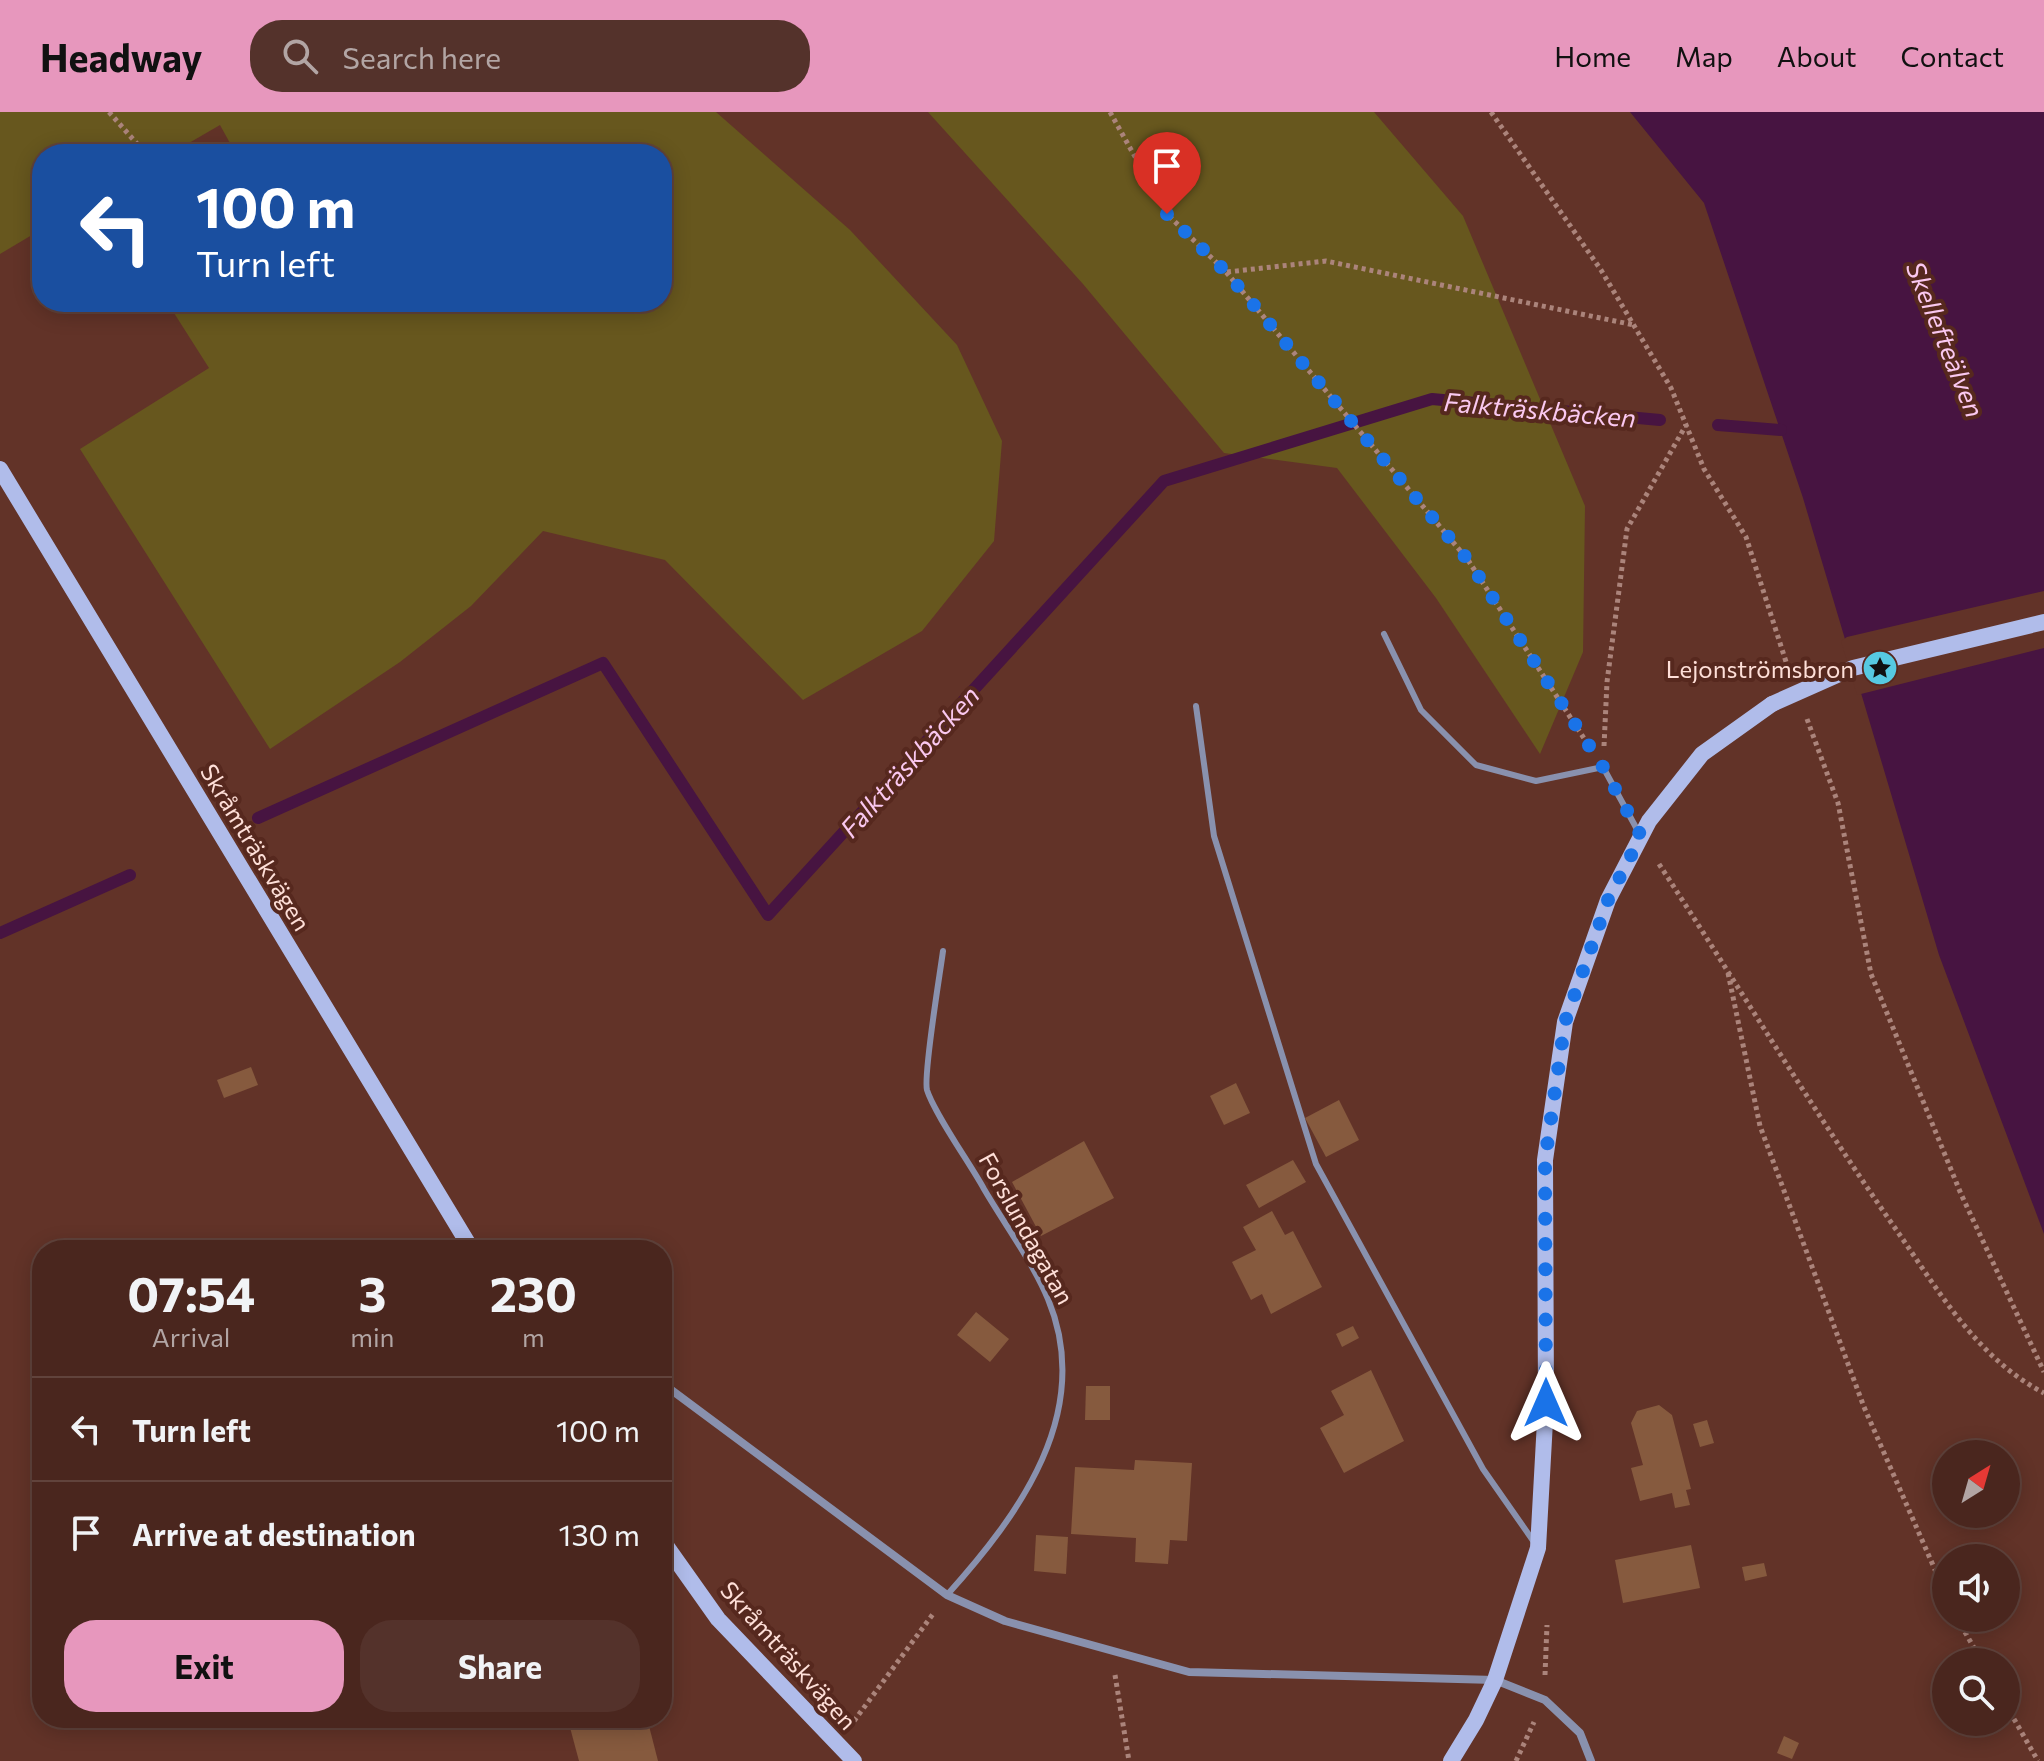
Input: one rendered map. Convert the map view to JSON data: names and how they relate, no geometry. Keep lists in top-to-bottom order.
{
  "streets": {
    "street": ["Skråmträskvägen"],
    "lane": ["Forslundagatan"]
  },
  "water": ["Skellefteälven", "Falkträskbäcken"],
  "places": {
    "place": ["Lejonströmsbron"]
  },
  "north": "top right",
  "page": {
    "header": "Headway",
    "search": "Search here",
    "nav": [
      "Home",
      "Map",
      "About",
      "Contact"
    ],
    "turn": ["100 m", "Turn left"],
    "eta": [
      "07:54",
      "Arrival",
      "3",
      "min",
      "230",
      "m"
    ],
    "list": [
      {
        "name": "Turn left",
        "value": "100 m"
      },
      {
        "name": "Arrive at destination",
        "value": "130 m"
      }
    ],
    "buttons": ["Exit", "Share"]
  }
}
